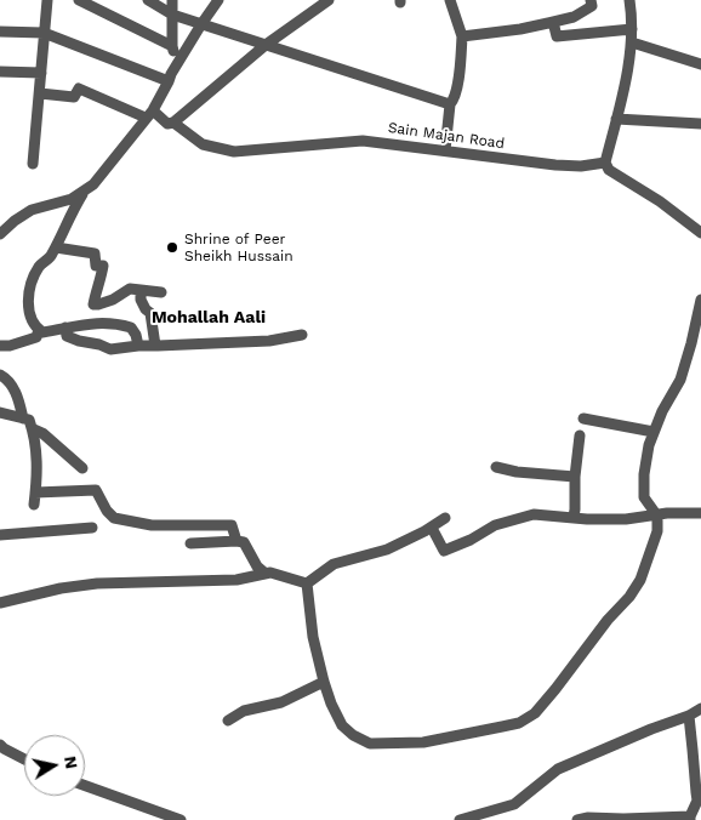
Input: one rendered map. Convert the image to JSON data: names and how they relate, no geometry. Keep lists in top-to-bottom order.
{
  "streets": {
    "street": ["Sain Majan Road"]
  },
  "districts": ["Mohallah Aali"],
  "places": ["Shrine of Peer Sheikh Hussain"],
  "north": "right"
}
